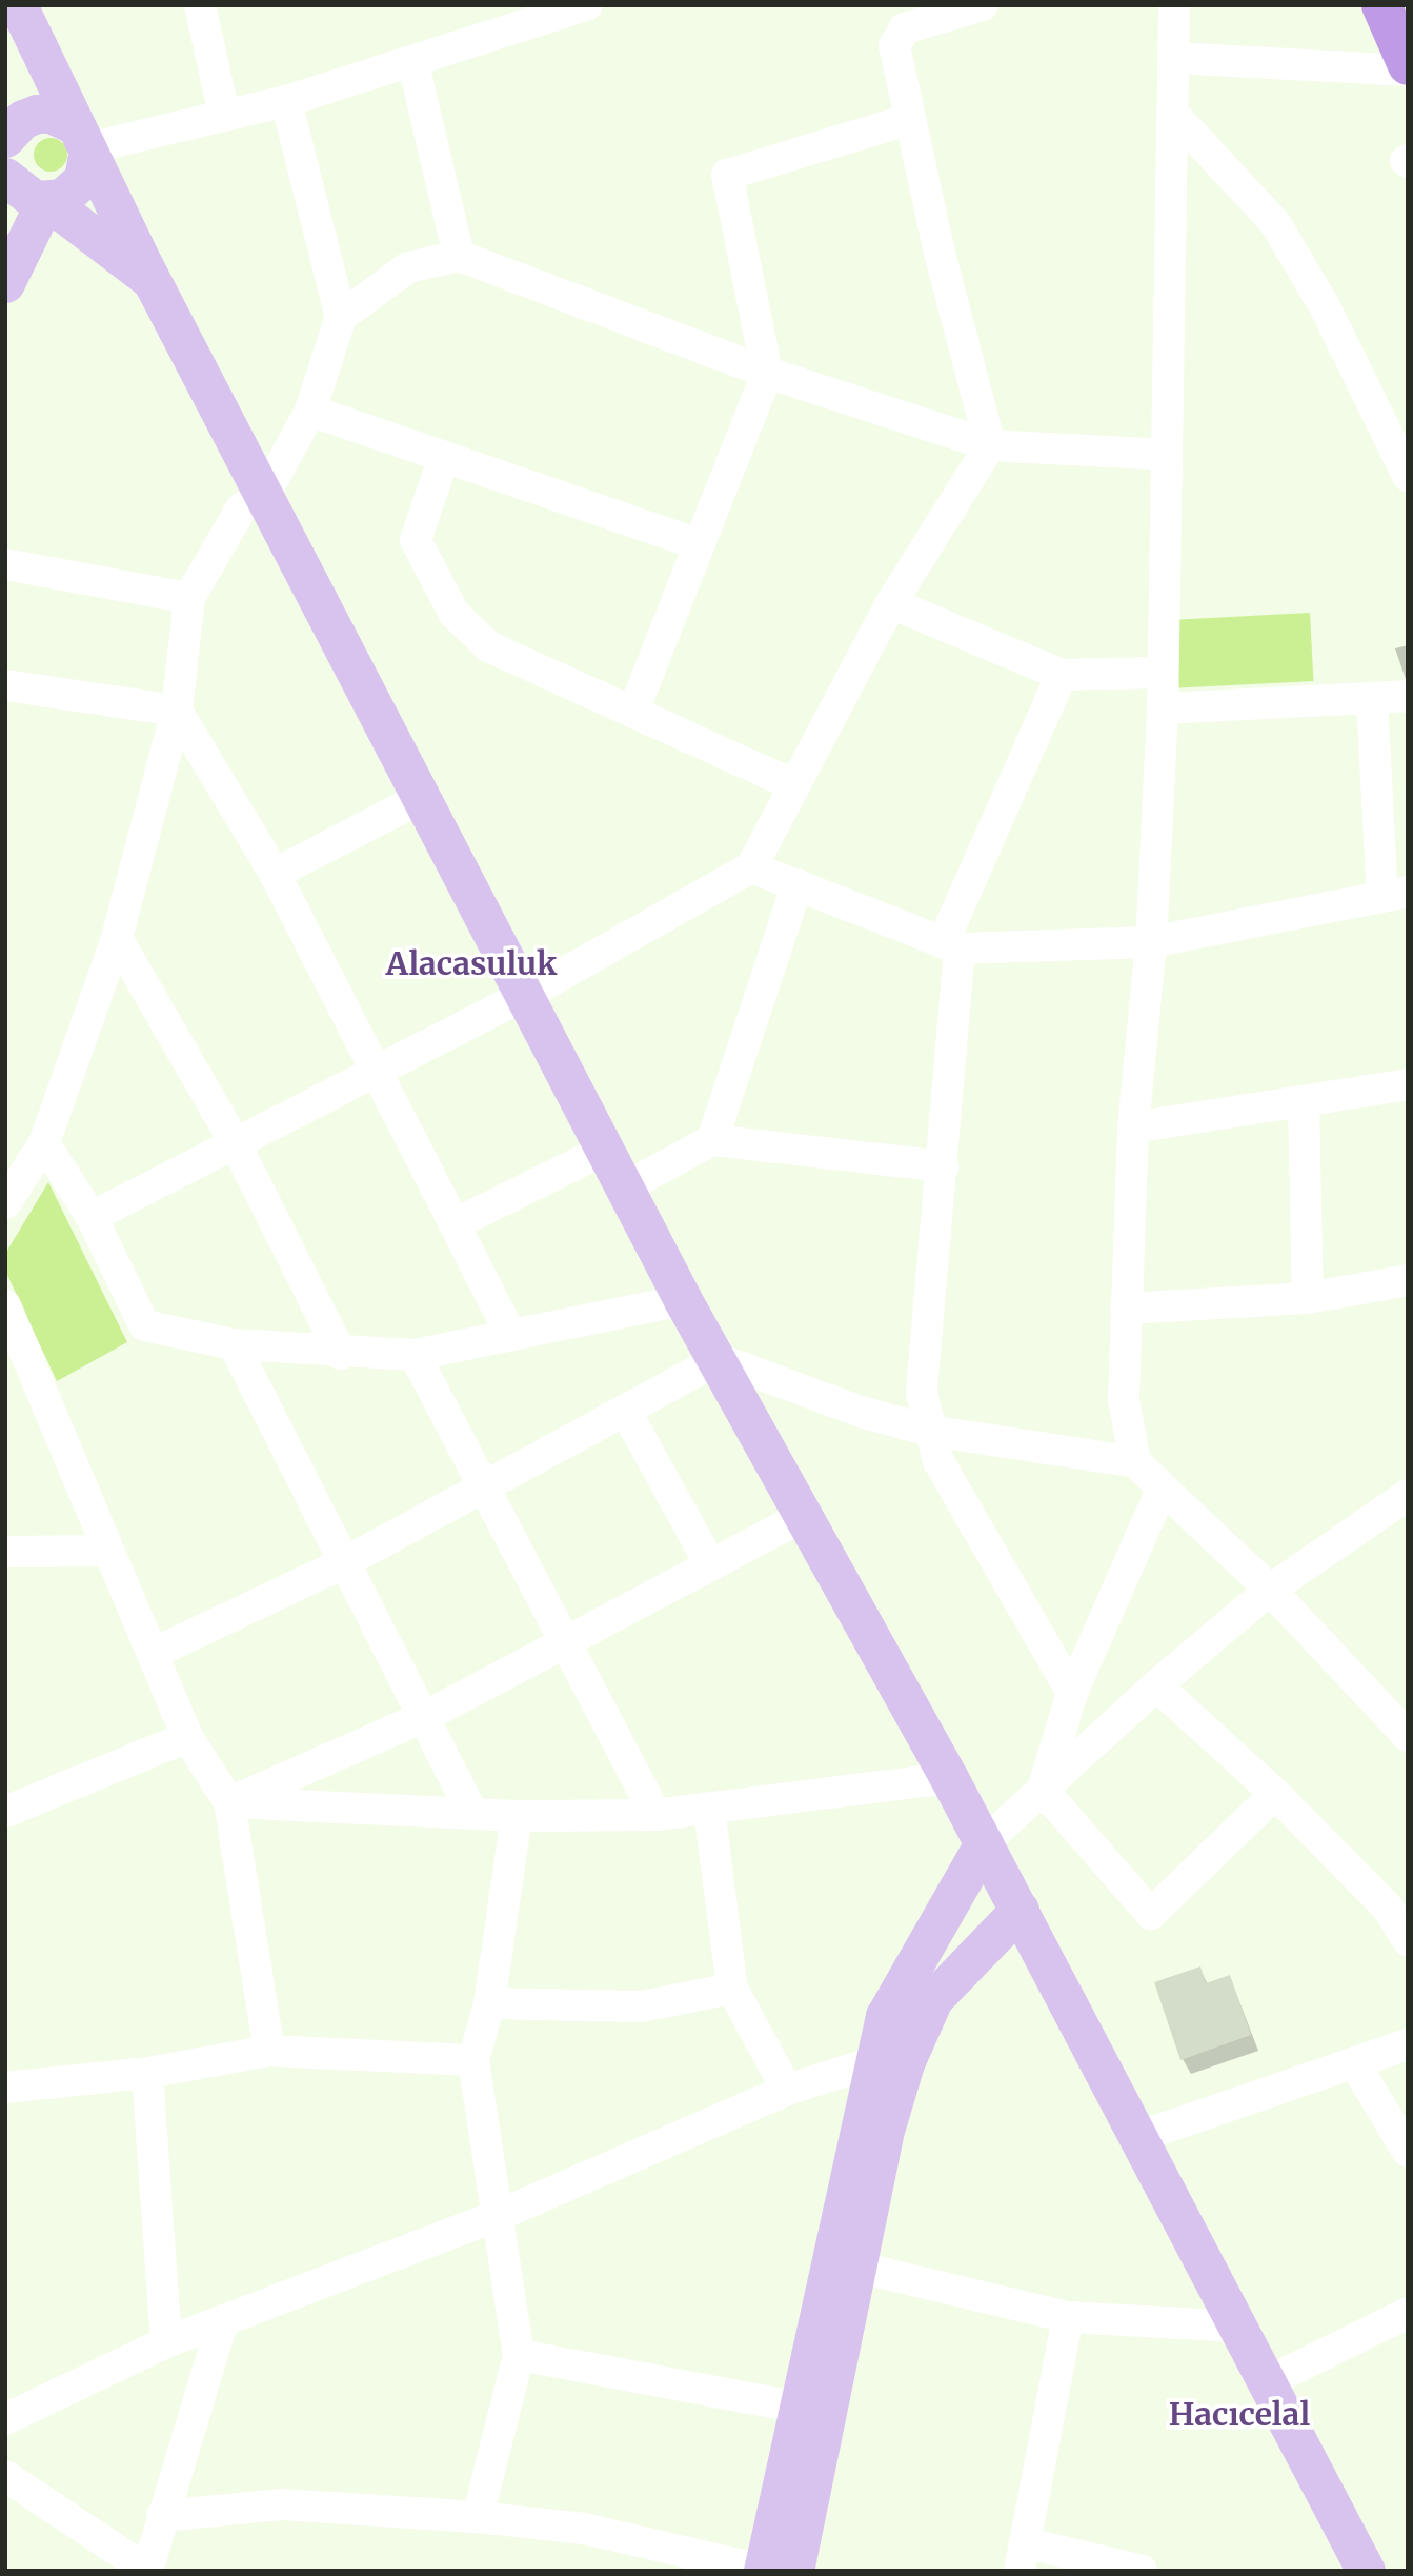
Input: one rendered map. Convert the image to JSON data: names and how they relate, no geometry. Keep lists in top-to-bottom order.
{
  "districts": ["Alacasuluk", "Hacıcelal"]
}
